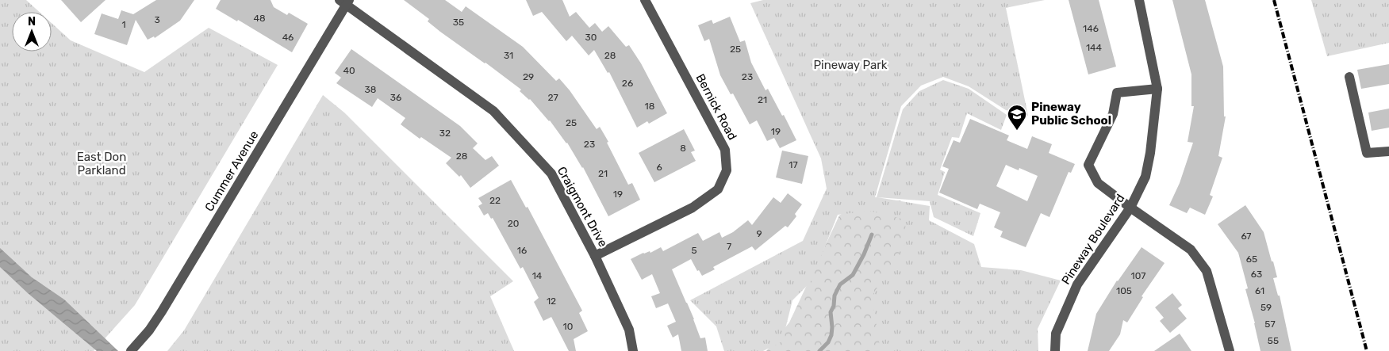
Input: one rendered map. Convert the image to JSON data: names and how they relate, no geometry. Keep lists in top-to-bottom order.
{
  "streets": {
    "street": [
      "Bernick Road",
      "Cummer Avenue",
      "Craigmont Drive",
      "Pineway Boulevard"
    ]
  },
  "crossings": [
    ["Bernick Road", "Craigmont Drive"],
    ["Cummer Avenue", "Craigmont Drive"]
  ],
  "parks": ["Pineway Park", "East Don Parkland"],
  "places": {
    "school or university": ["Pineway Public School"]
  },
  "house_numbers": [
    "48",
    "3",
    "35",
    "1",
    "146",
    "46",
    "30",
    "144",
    "25",
    "31",
    "28",
    "40",
    "29",
    "23",
    "26",
    "38",
    "36",
    "27",
    "21",
    "18",
    "25",
    "19",
    "32",
    "23",
    "8",
    "28",
    "17",
    "6",
    "21",
    "19",
    "22",
    "20",
    "9",
    "67",
    "7",
    "16",
    "5",
    "65",
    "63",
    "14",
    "107",
    "105",
    "61",
    "12",
    "59",
    "57",
    "10",
    "55"
  ],
  "north": "top"
}
